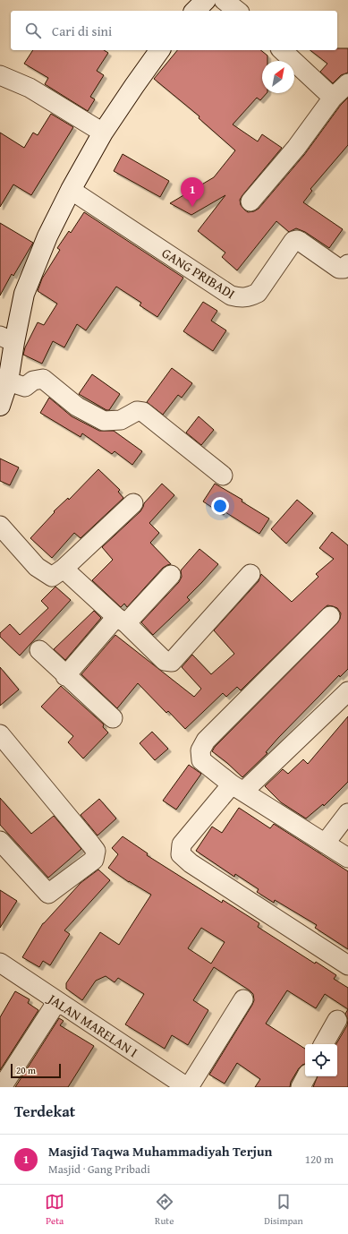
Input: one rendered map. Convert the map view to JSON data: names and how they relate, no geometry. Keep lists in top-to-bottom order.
{
  "streets": {
    "street": ["GANG PRIBADI", "JALAN MARELAN I"]
  },
  "scale_bar": "20 m",
  "north": "top right",
  "page": {
    "search": "Cari di sini",
    "pins": "1",
    "scale": "20 m",
    "heading": "Terdekat",
    "list": [
      {
        "mark": "1",
        "name": "Masjid Taqwa Muhammadiyah Terjun",
        "note": "Masjid · Gang Pribadi",
        "value": "120 m"
      }
    ],
    "nav": ["Peta", "Rute", "Disimpan"]
  }
}
